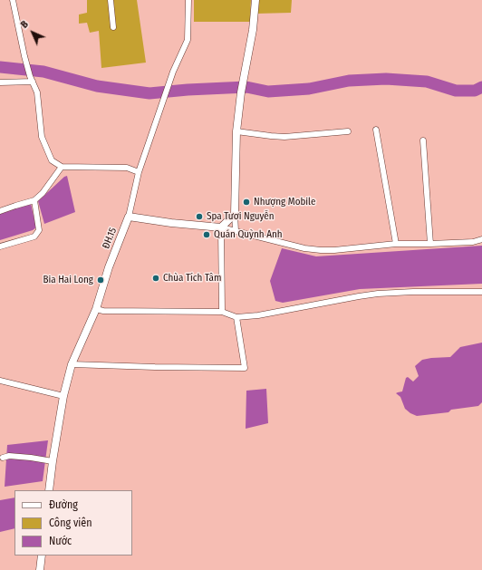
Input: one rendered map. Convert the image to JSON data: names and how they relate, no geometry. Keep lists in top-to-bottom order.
{
  "streets": {
    "main road": ["ĐH.15"]
  },
  "places": [
    "Nhượng Mobile",
    "Spa Tươi Nguyễn",
    "Quán Quỳnh Anh",
    "Chùa Tích Tâm",
    "Bia Hai Long"
  ],
  "legend": ["Đường", "Công viên", "Nước"],
  "north": "top left"
}
